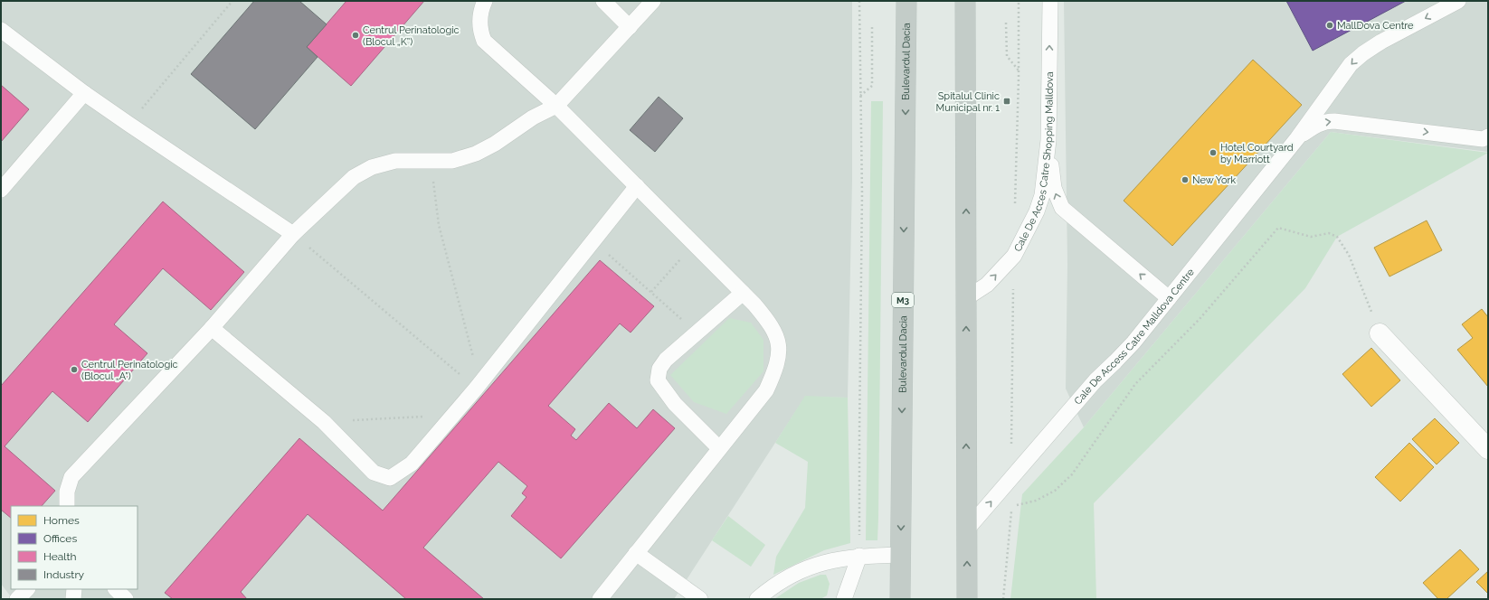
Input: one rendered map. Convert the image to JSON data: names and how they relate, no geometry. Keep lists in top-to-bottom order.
{
  "streets": {
    "highway": ["Bulevardul Dacia", "M3"],
    "lane": ["Cale De Acces Catre Shopping Malldova", "Cale De Access Catre Malldova Centre"]
  },
  "one_way": ["Cale De Acces Catre Shopping Malldova"],
  "places": {
    "other": [
      "MallDova Centre",
      "Centrul Perinatologic (Blocul „K”)",
      "Hotel Courtyard by Marriott",
      "New York",
      "Centrul Perinatologic (Blocul „A”)"
    ],
    "transit": ["Spitalul Clinic Municipal nr. 1"]
  },
  "legend": [
    "Homes",
    "Offices",
    "Health",
    "Industry"
  ]
}
